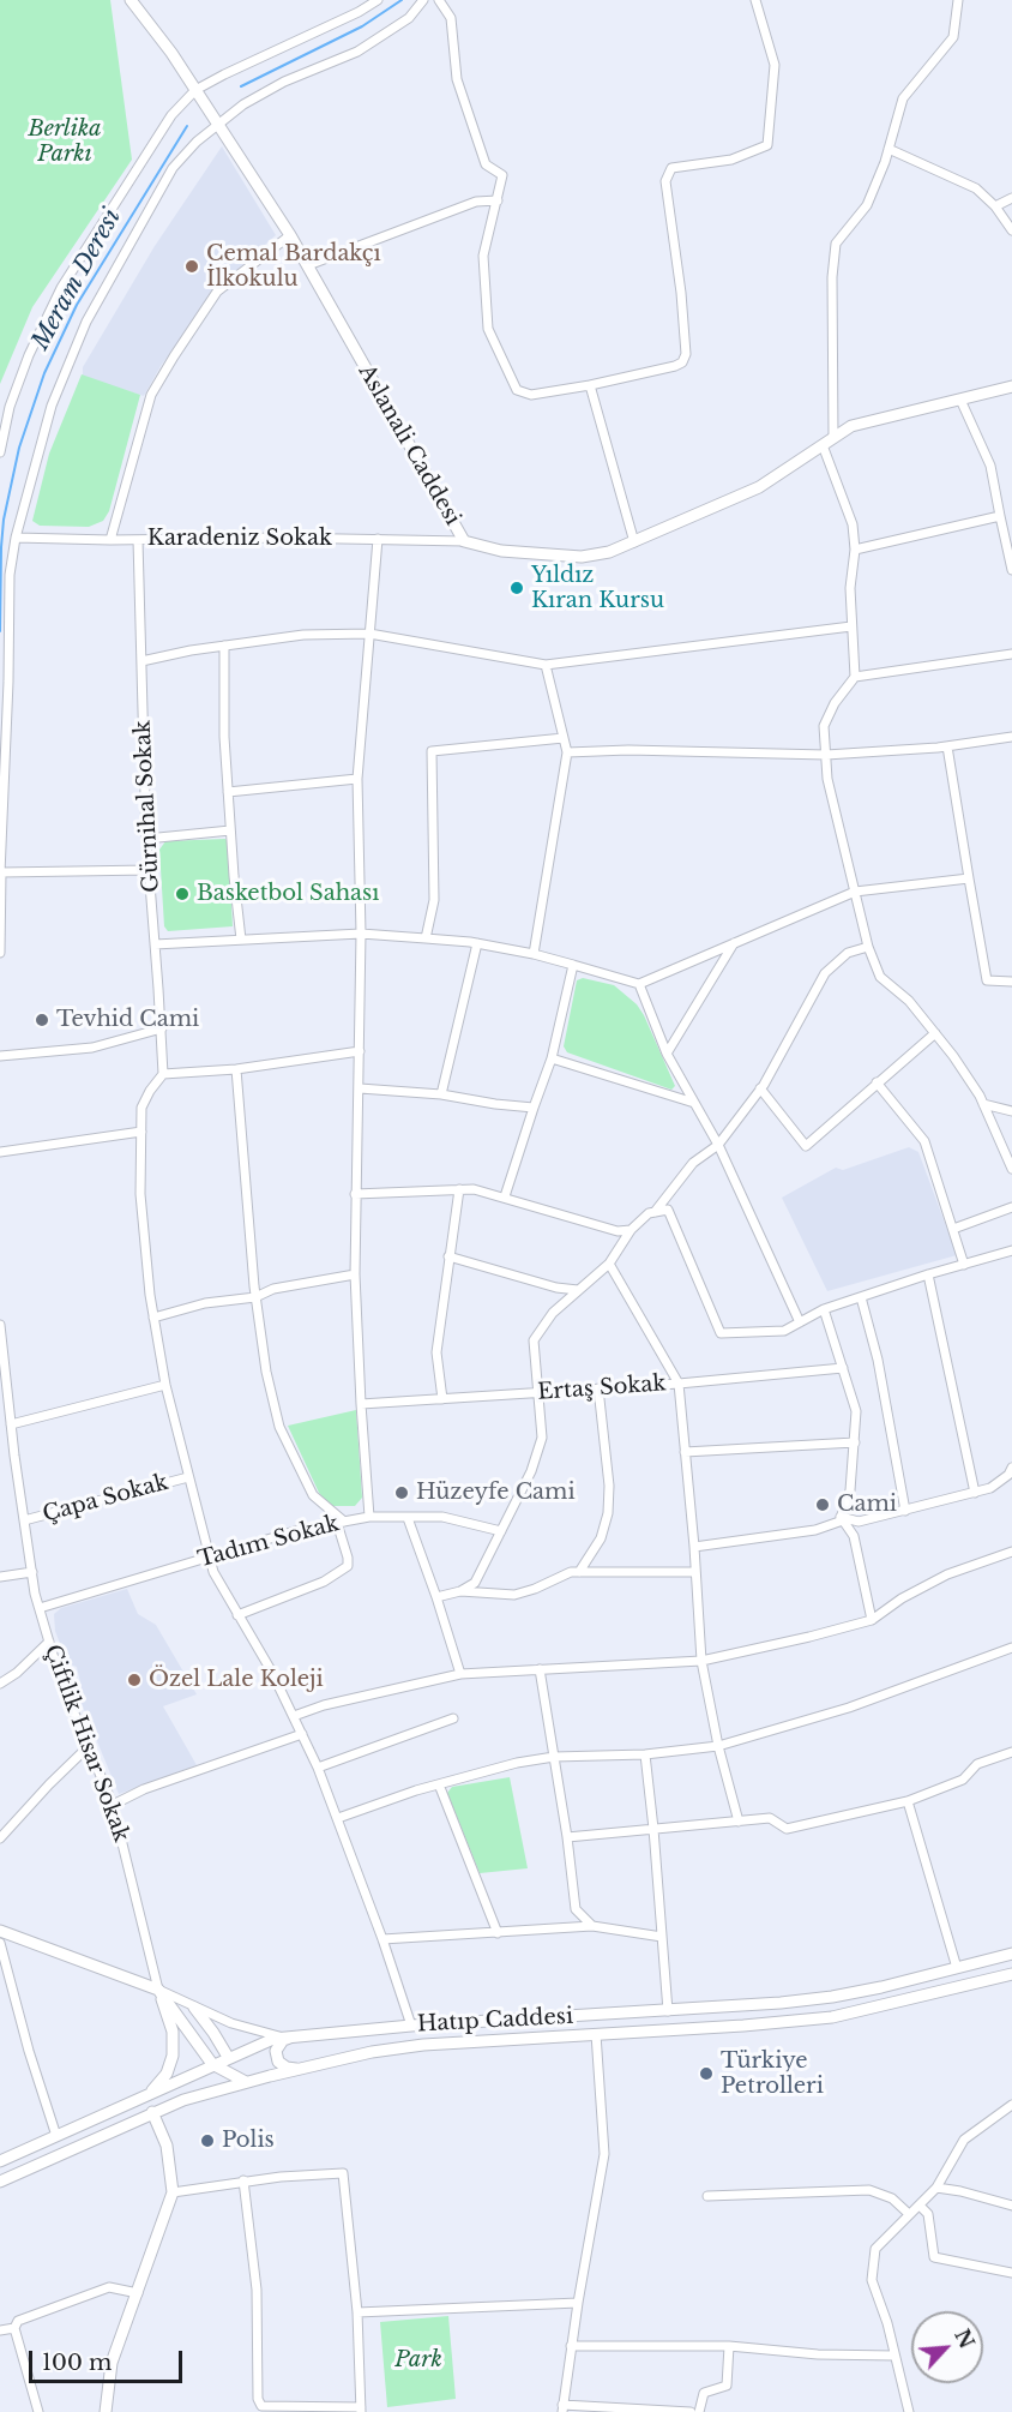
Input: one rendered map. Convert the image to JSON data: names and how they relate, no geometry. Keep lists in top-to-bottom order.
{
  "streets": {
    "main road": ["Aslanali Caddesi", "Hatıp Caddesi"],
    "street": [
      "Karadeniz Sokak",
      "Gürnihal Sokak",
      "Ertaş Sokak",
      "Çapa Sokak",
      "Tadım Sokak",
      "Çiftlik Hisar Sokak"
    ]
  },
  "crossings": [
    ["Aslanali Caddesi", "Karadeniz Sokak"],
    ["Karadeniz Sokak", "Gürnihal Sokak"],
    ["Çapa Sokak", "Çiftlik Hisar Sokak"],
    ["Tadım Sokak", "Çiftlik Hisar Sokak"]
  ],
  "water": ["Meram Deresi"],
  "parks": ["Berlika Parkı", "Park"],
  "places": [
    "Cemal Bardakçı İlkokulu",
    "Yıldız Kıran Kursu",
    "Basketbol Sahası",
    "Tevhid Cami",
    "Hüzeyfe Cami",
    "Cami",
    "Özel Lale Koleji",
    "Türkiye Petrolleri",
    "Polis"
  ],
  "scale_bar": "100 m",
  "north": "top right"
}
